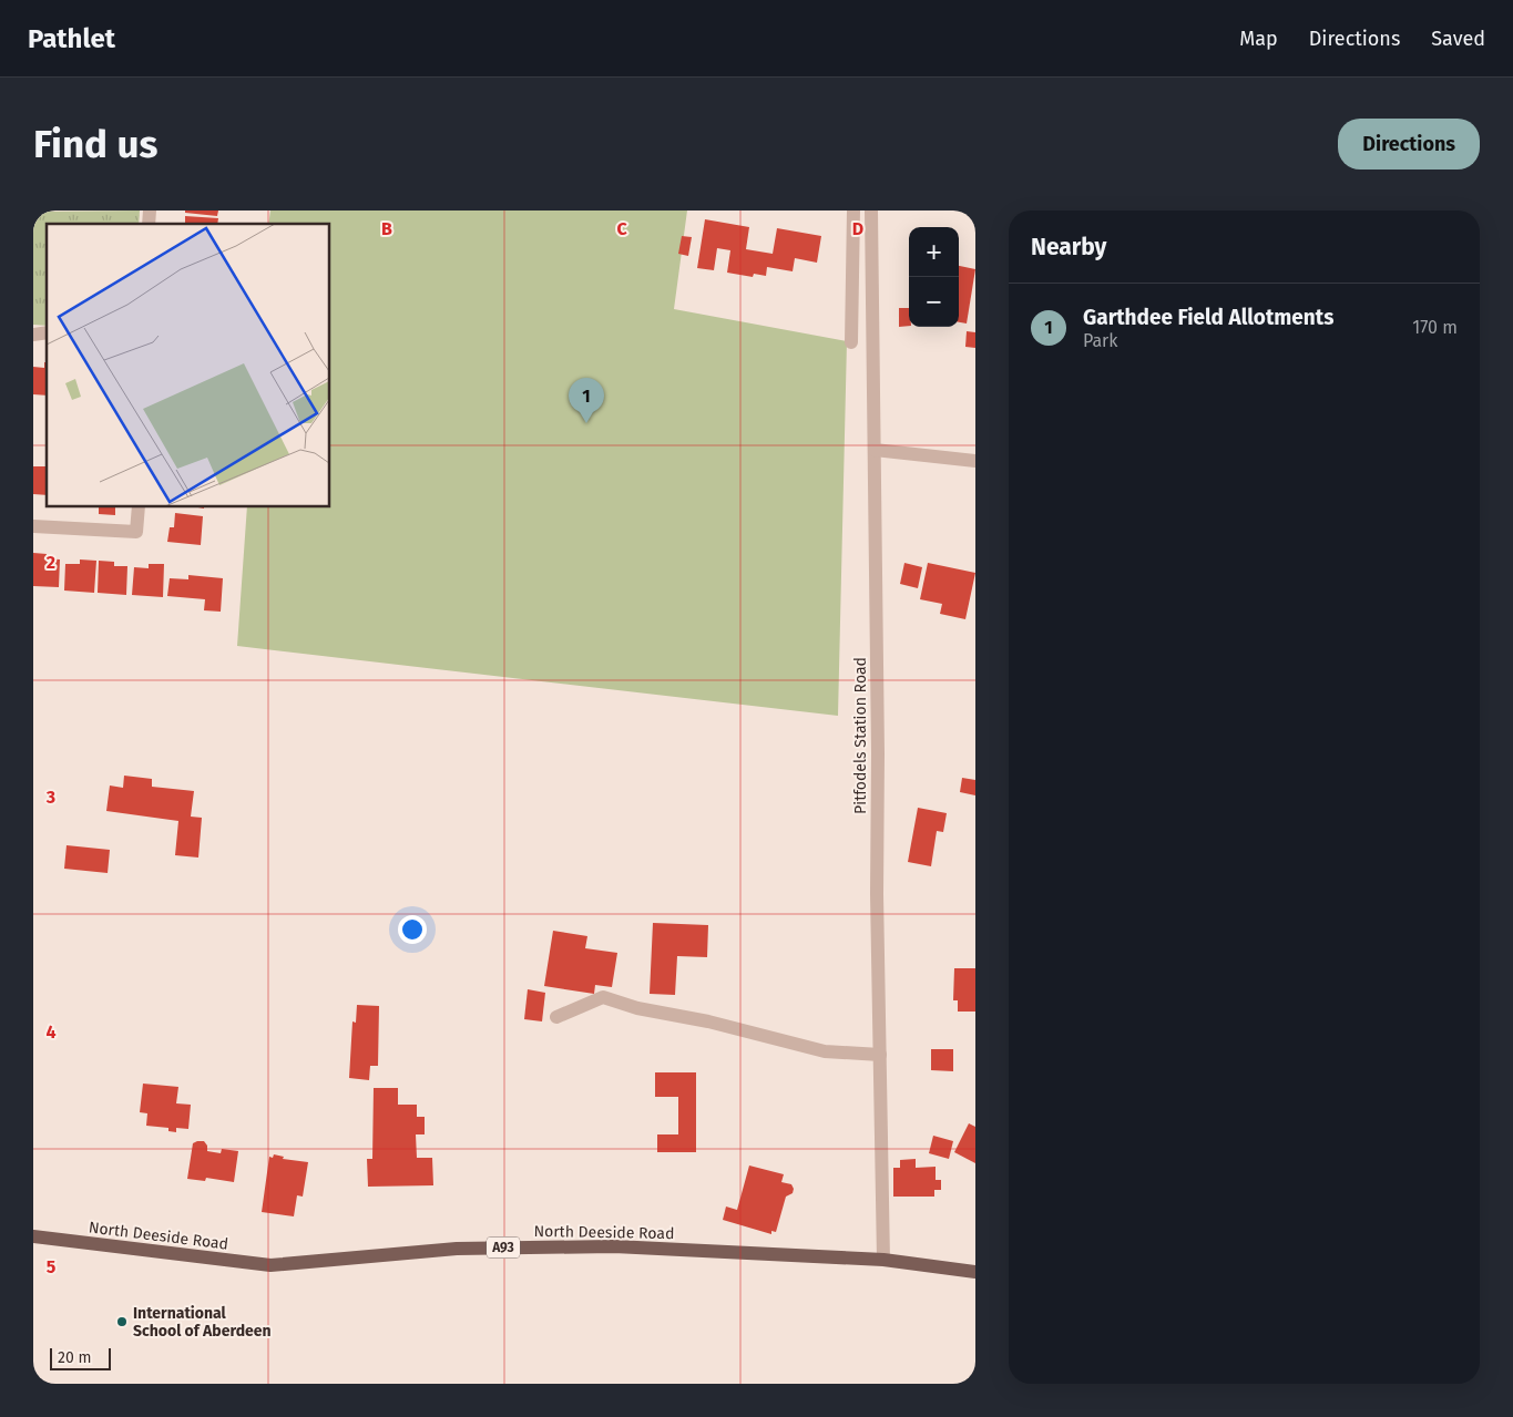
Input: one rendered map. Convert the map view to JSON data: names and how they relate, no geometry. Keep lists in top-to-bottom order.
{
  "streets": {
    "main road": ["North Deeside Road", "A93"],
    "street": ["Pitfodels Station Road"]
  },
  "crossings": [
    ["Pitfodels Station Road", "North Deeside Road"]
  ],
  "places": ["International School of Aberdeen"],
  "scale_bar": "20 m",
  "page": {
    "header": "Pathlet",
    "nav": ["Map", "Directions", "Saved"],
    "buttons": "Directions",
    "title": "Find us",
    "heading": "Nearby",
    "map_buttons": ["+", "−"],
    "list": [
      {
        "mark": "1",
        "name": "Garthdee Field Allotments",
        "note": "Park",
        "value": "170 m"
      }
    ],
    "pins": "1",
    "scale": "20 m"
  },
  "grid": {
    "columns": ["B", "C", "D"],
    "rows": [
      "2",
      "3",
      "4",
      "5"
    ]
  }
}
